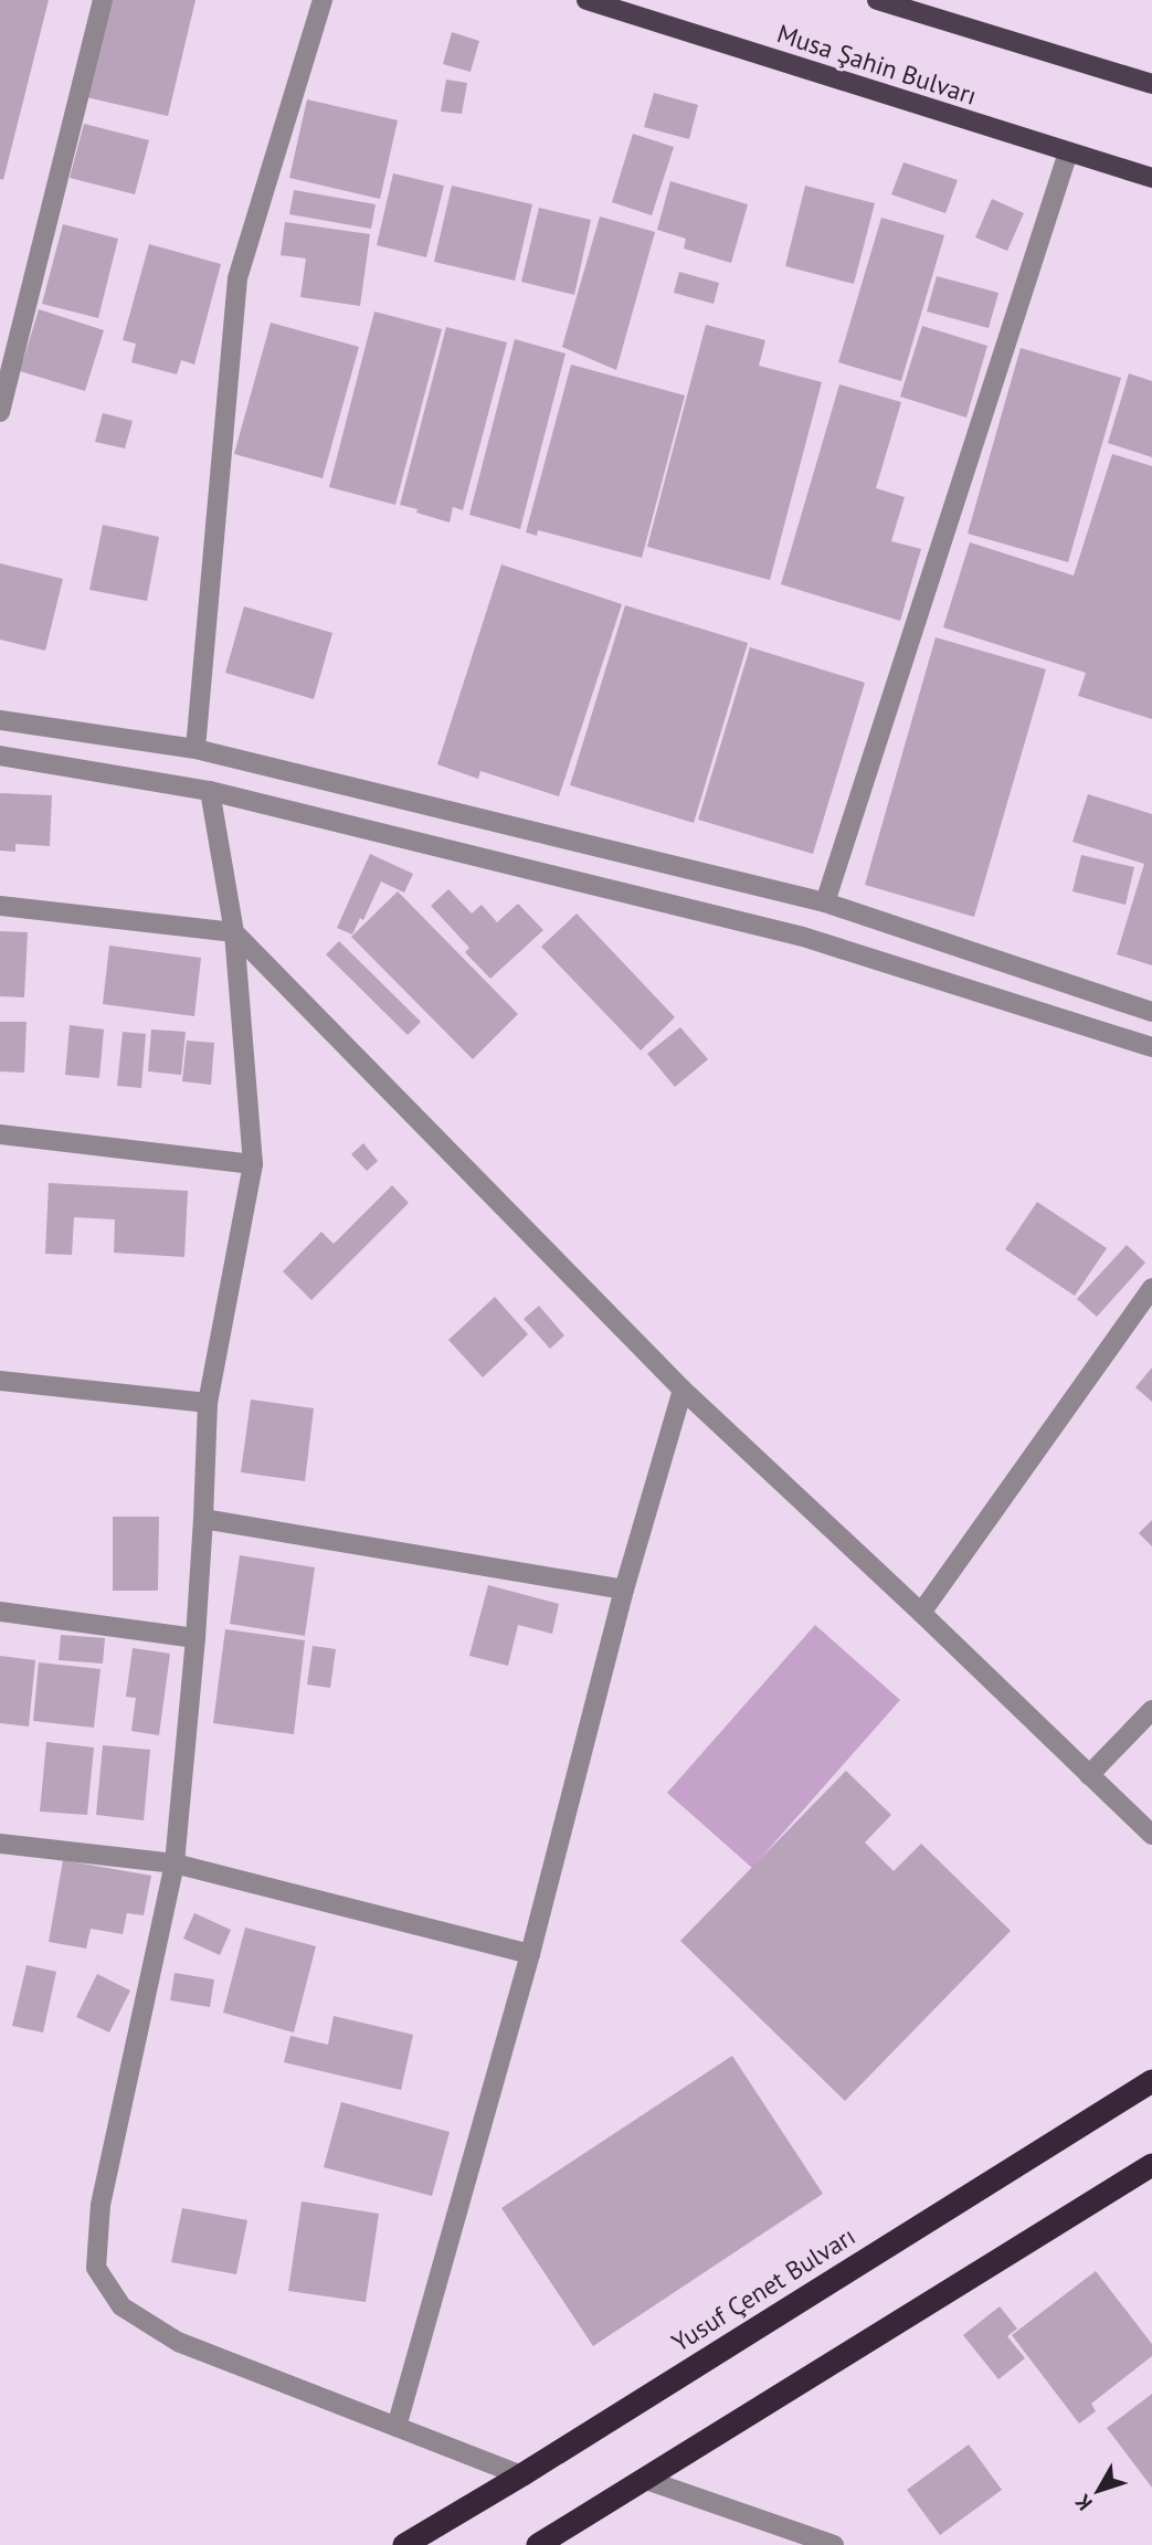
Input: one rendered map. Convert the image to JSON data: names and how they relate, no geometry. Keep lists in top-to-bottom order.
{
  "streets": {
    "highway": ["Yusuf Çenet Bulvarı"],
    "main road": ["Musa Şahin Bulvarı"]
  },
  "north": "bottom left"
}
